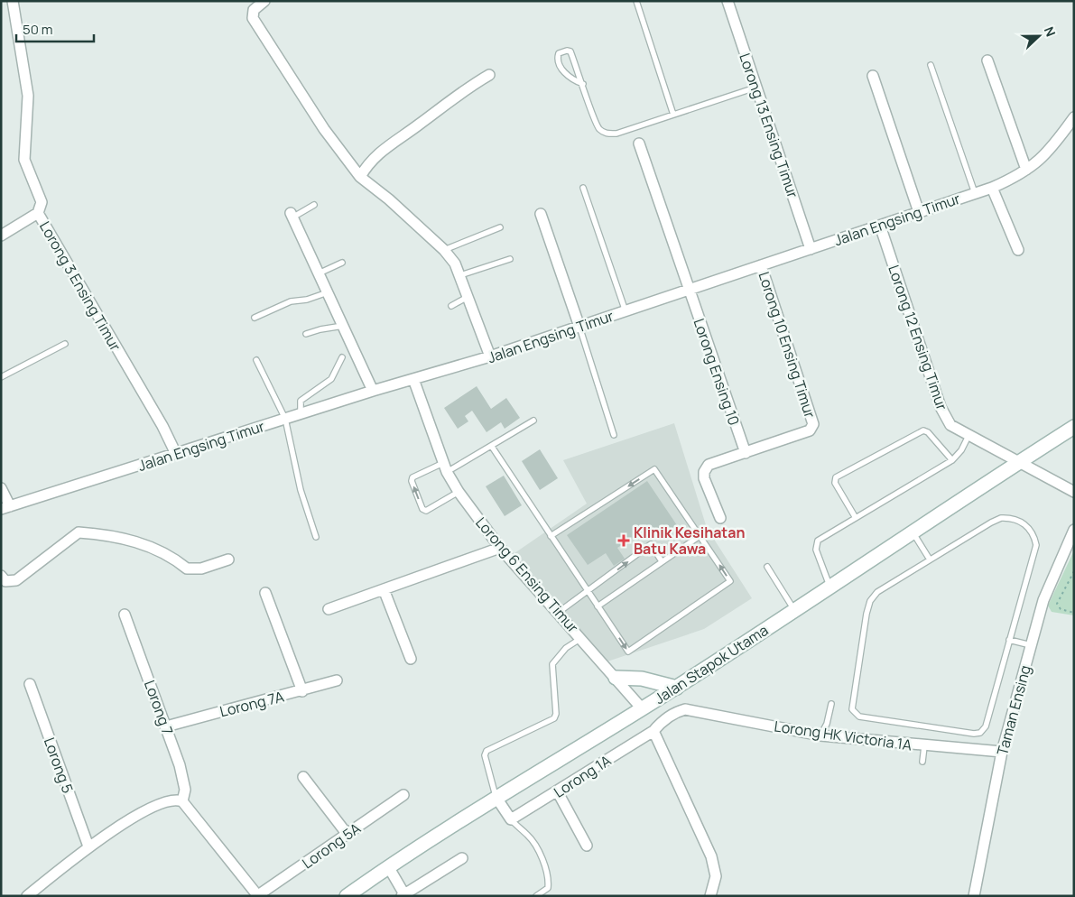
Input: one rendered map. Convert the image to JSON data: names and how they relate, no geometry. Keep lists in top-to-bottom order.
{
  "streets": {
    "main road": ["Jalan Stapok Utama"],
    "street": [
      "Lorong 13 Ensing Timur",
      "Jalan Engsing Timur",
      "Lorong 3 Ensing Timur",
      "Lorong 12 Ensing Timur",
      "Lorong 10 Ensing Timur",
      "Lorong Ensing 10",
      "Lorong 6 Ensing Timur",
      "Lorong 7A",
      "Lorong 7",
      "Taman Ensing",
      "Lorong HK Victoria 1A",
      "Lorong 5",
      "Lorong 1A",
      "Lorong 5A"
    ]
  },
  "crossings": [
    ["Lorong 13 Ensing Timur", "Jalan Engsing Timur"],
    ["Jalan Engsing Timur", "Lorong 3 Ensing Timur"],
    ["Jalan Engsing Timur", "Lorong 12 Ensing Timur"],
    ["Jalan Engsing Timur", "Lorong 10 Ensing Timur"],
    ["Jalan Engsing Timur", "Lorong Ensing 10"],
    ["Jalan Engsing Timur", "Lorong 6 Ensing Timur"],
    ["Lorong 12 Ensing Timur", "Jalan Stapok Utama"],
    ["Lorong 10 Ensing Timur", "Lorong Ensing 10"],
    ["Lorong 6 Ensing Timur", "Jalan Stapok Utama"],
    ["Lorong 7A", "Lorong 7"],
    ["Taman Ensing", "Lorong HK Victoria 1A"],
    ["Lorong HK Victoria 1A", "Lorong 1A"]
  ],
  "places": {
    "health": ["Klinik Kesihatan Batu Kawa"]
  },
  "scale_bar": "50 m",
  "north": "right"
}
